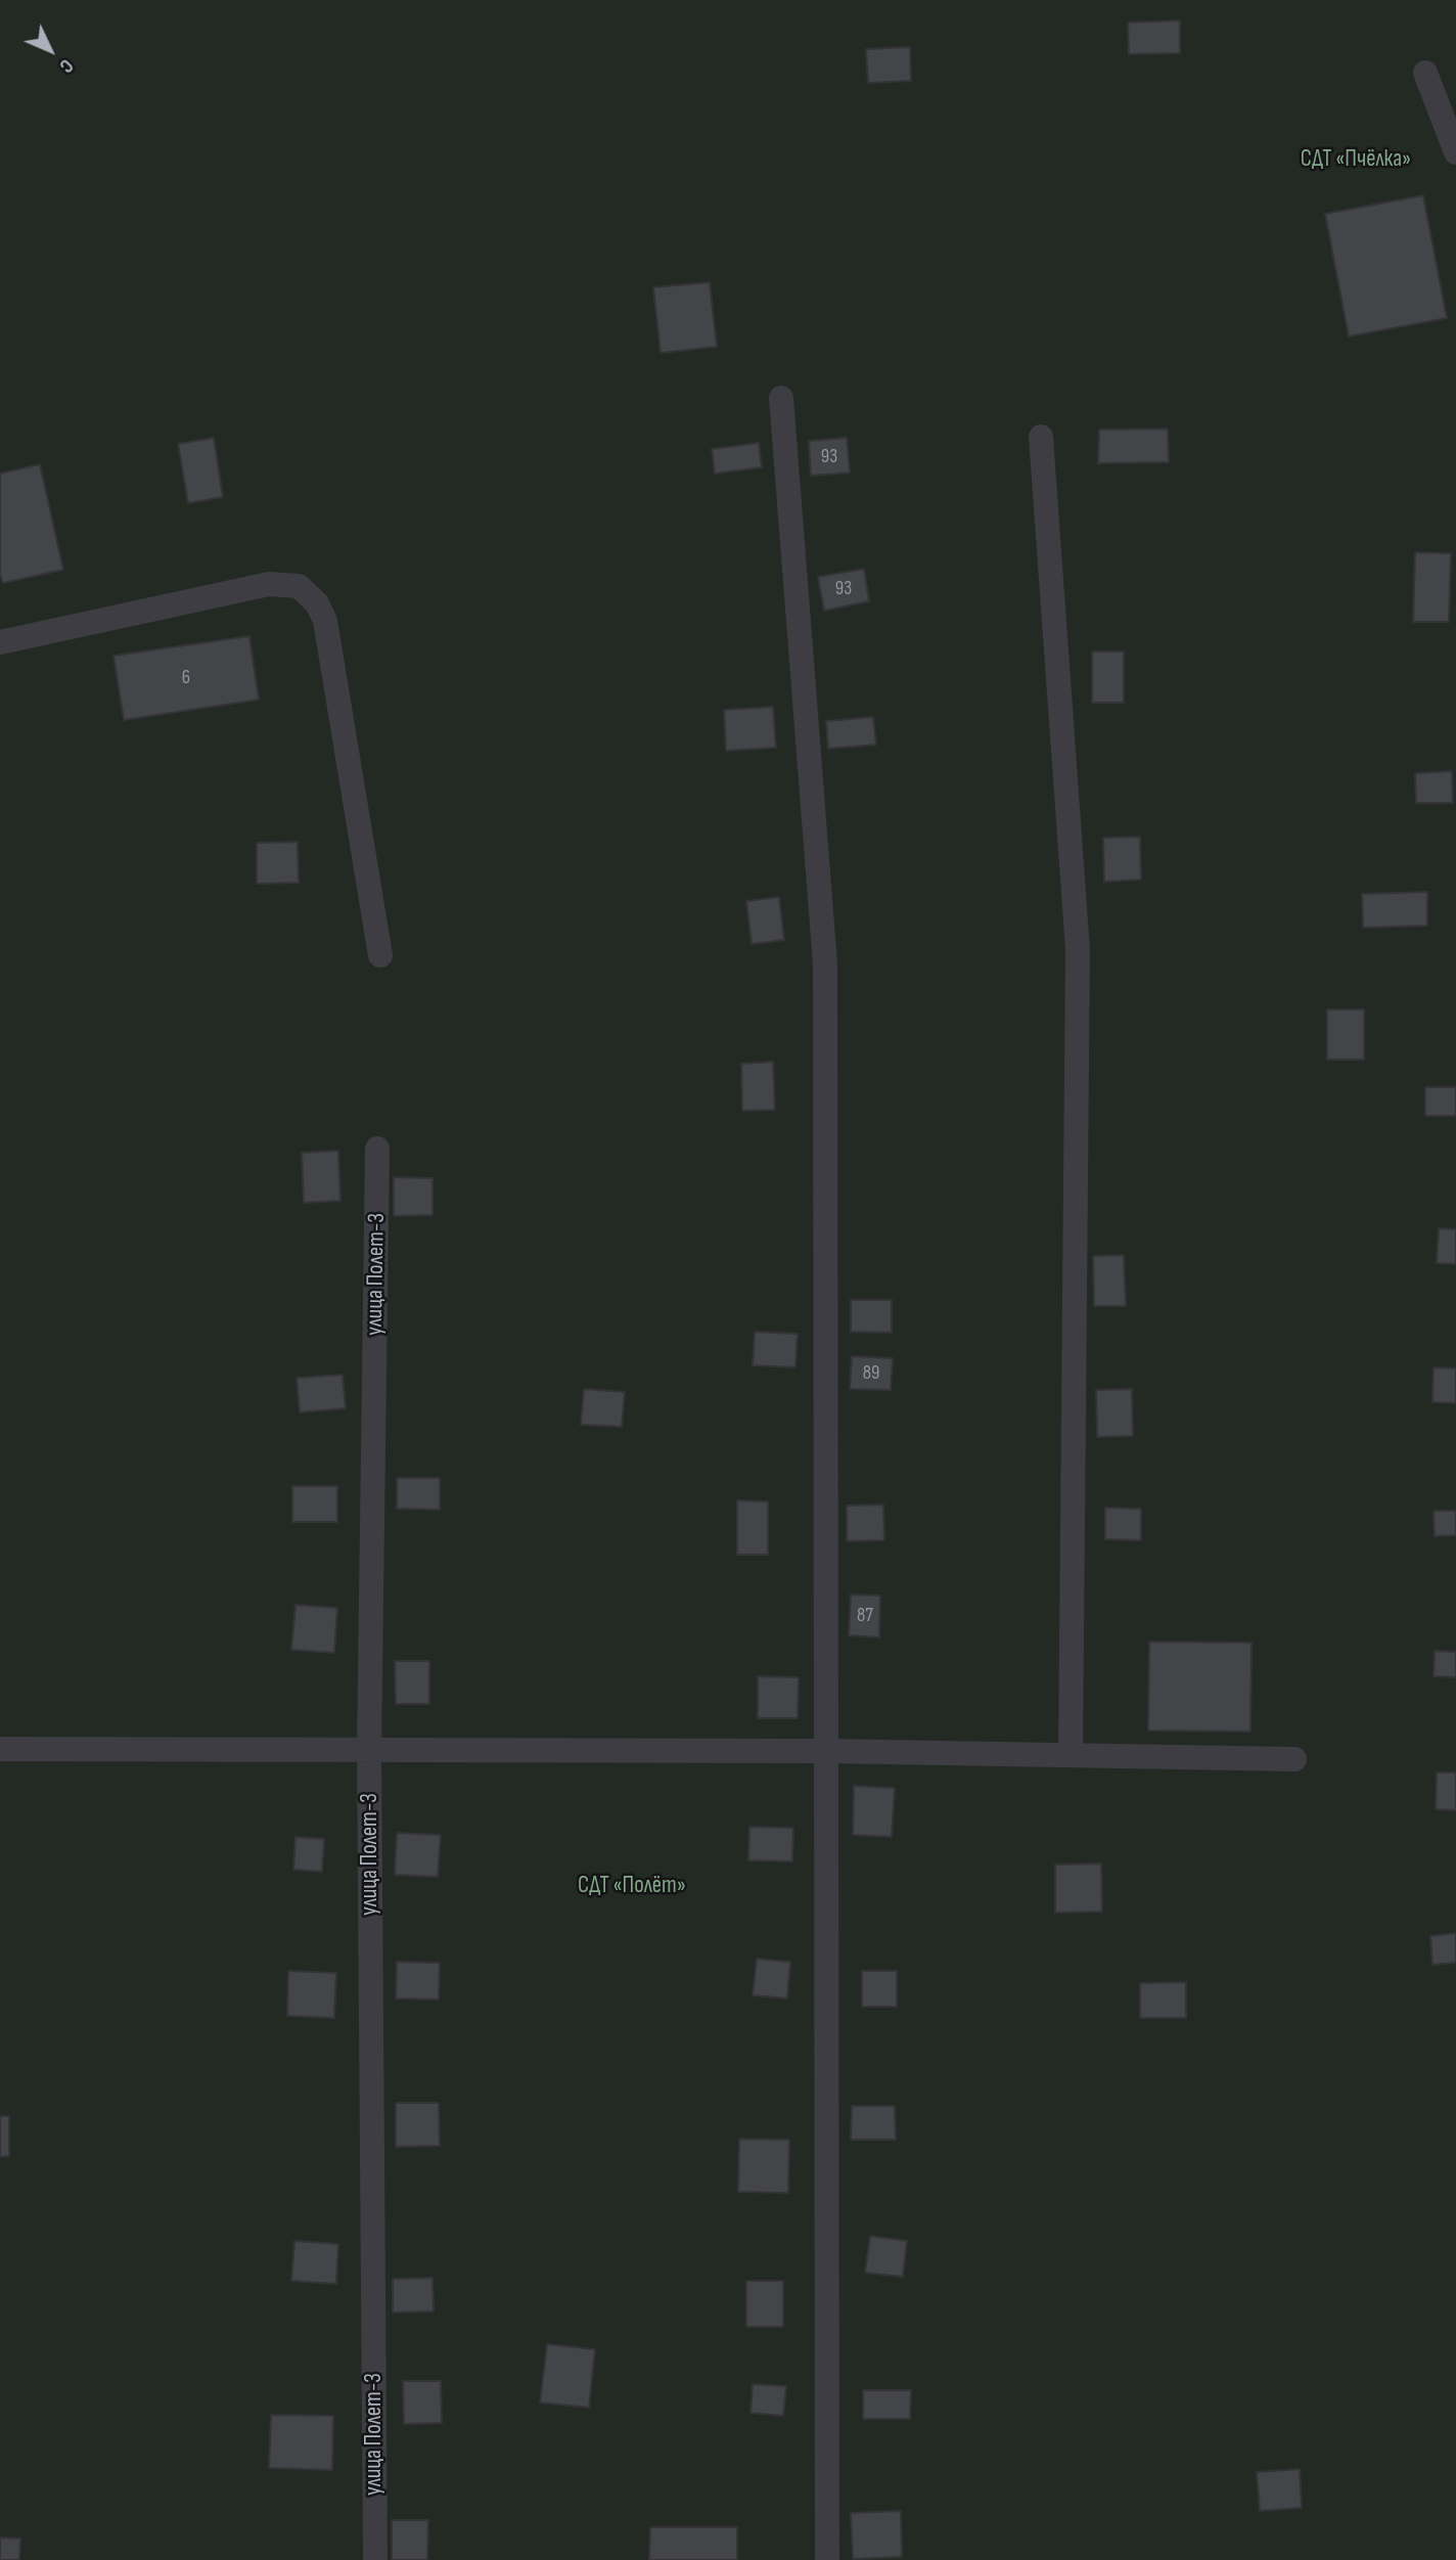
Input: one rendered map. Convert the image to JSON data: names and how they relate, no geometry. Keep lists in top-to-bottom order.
{
  "streets": {
    "lane": ["улица Полет-3"]
  },
  "parks": ["СДТ «Пчёлка»", "СДТ «Полёт»"],
  "house_numbers": [
    "93",
    "93",
    "6",
    "89",
    "87"
  ],
  "north": "bottom right"
}
